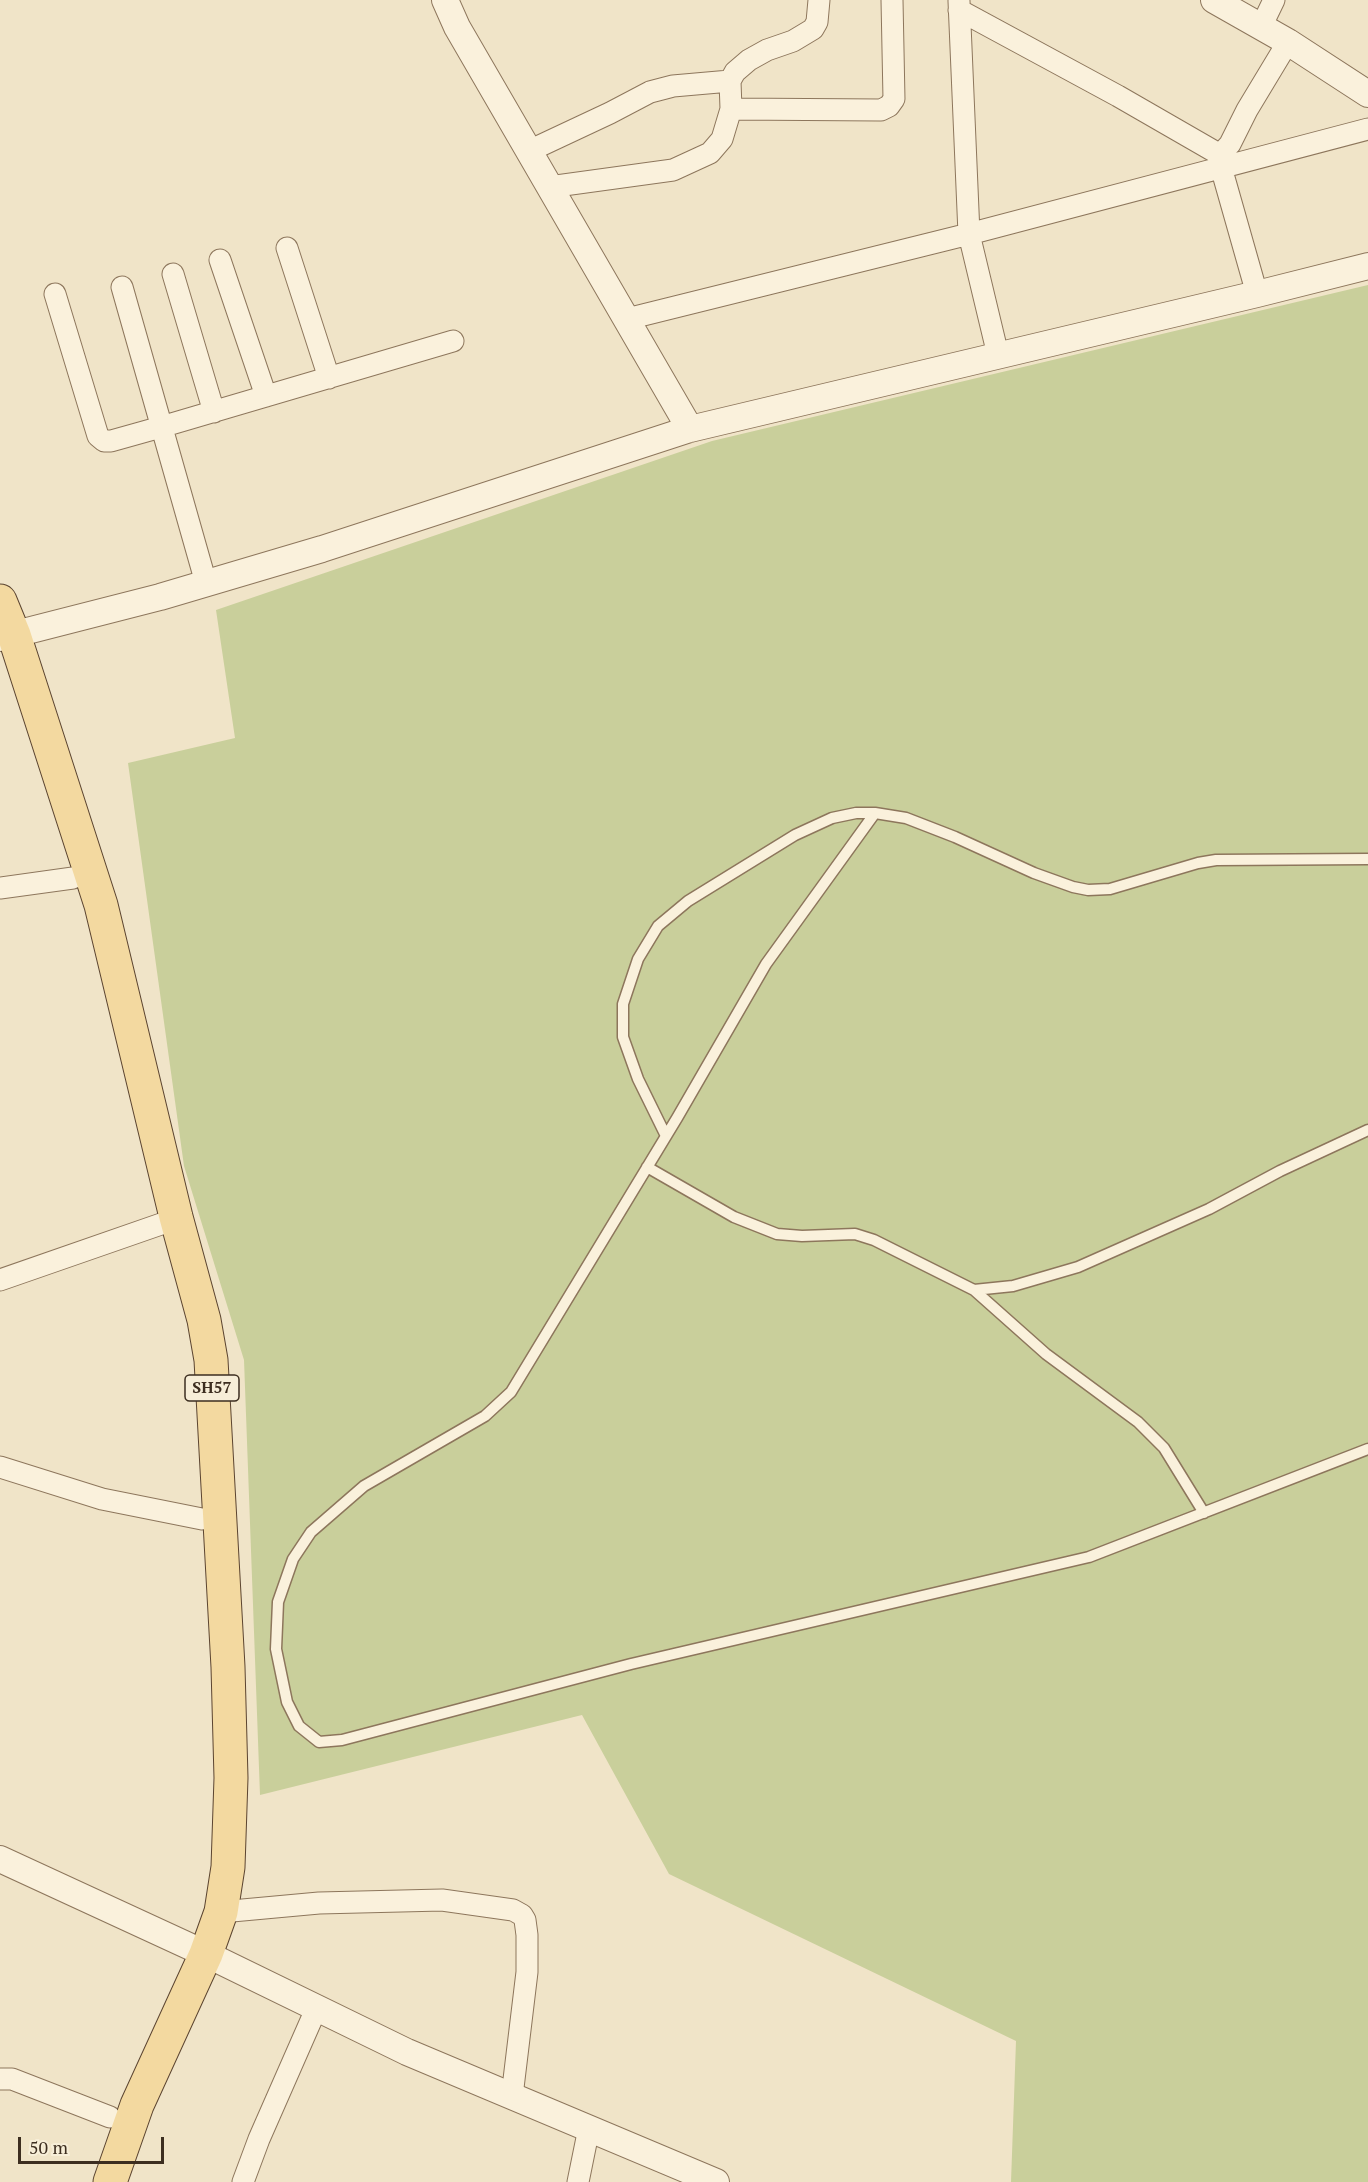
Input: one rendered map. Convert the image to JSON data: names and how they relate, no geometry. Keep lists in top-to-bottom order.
{
  "streets": {
    "main road": ["SH57"]
  },
  "scale_bar": "50 m"
}
